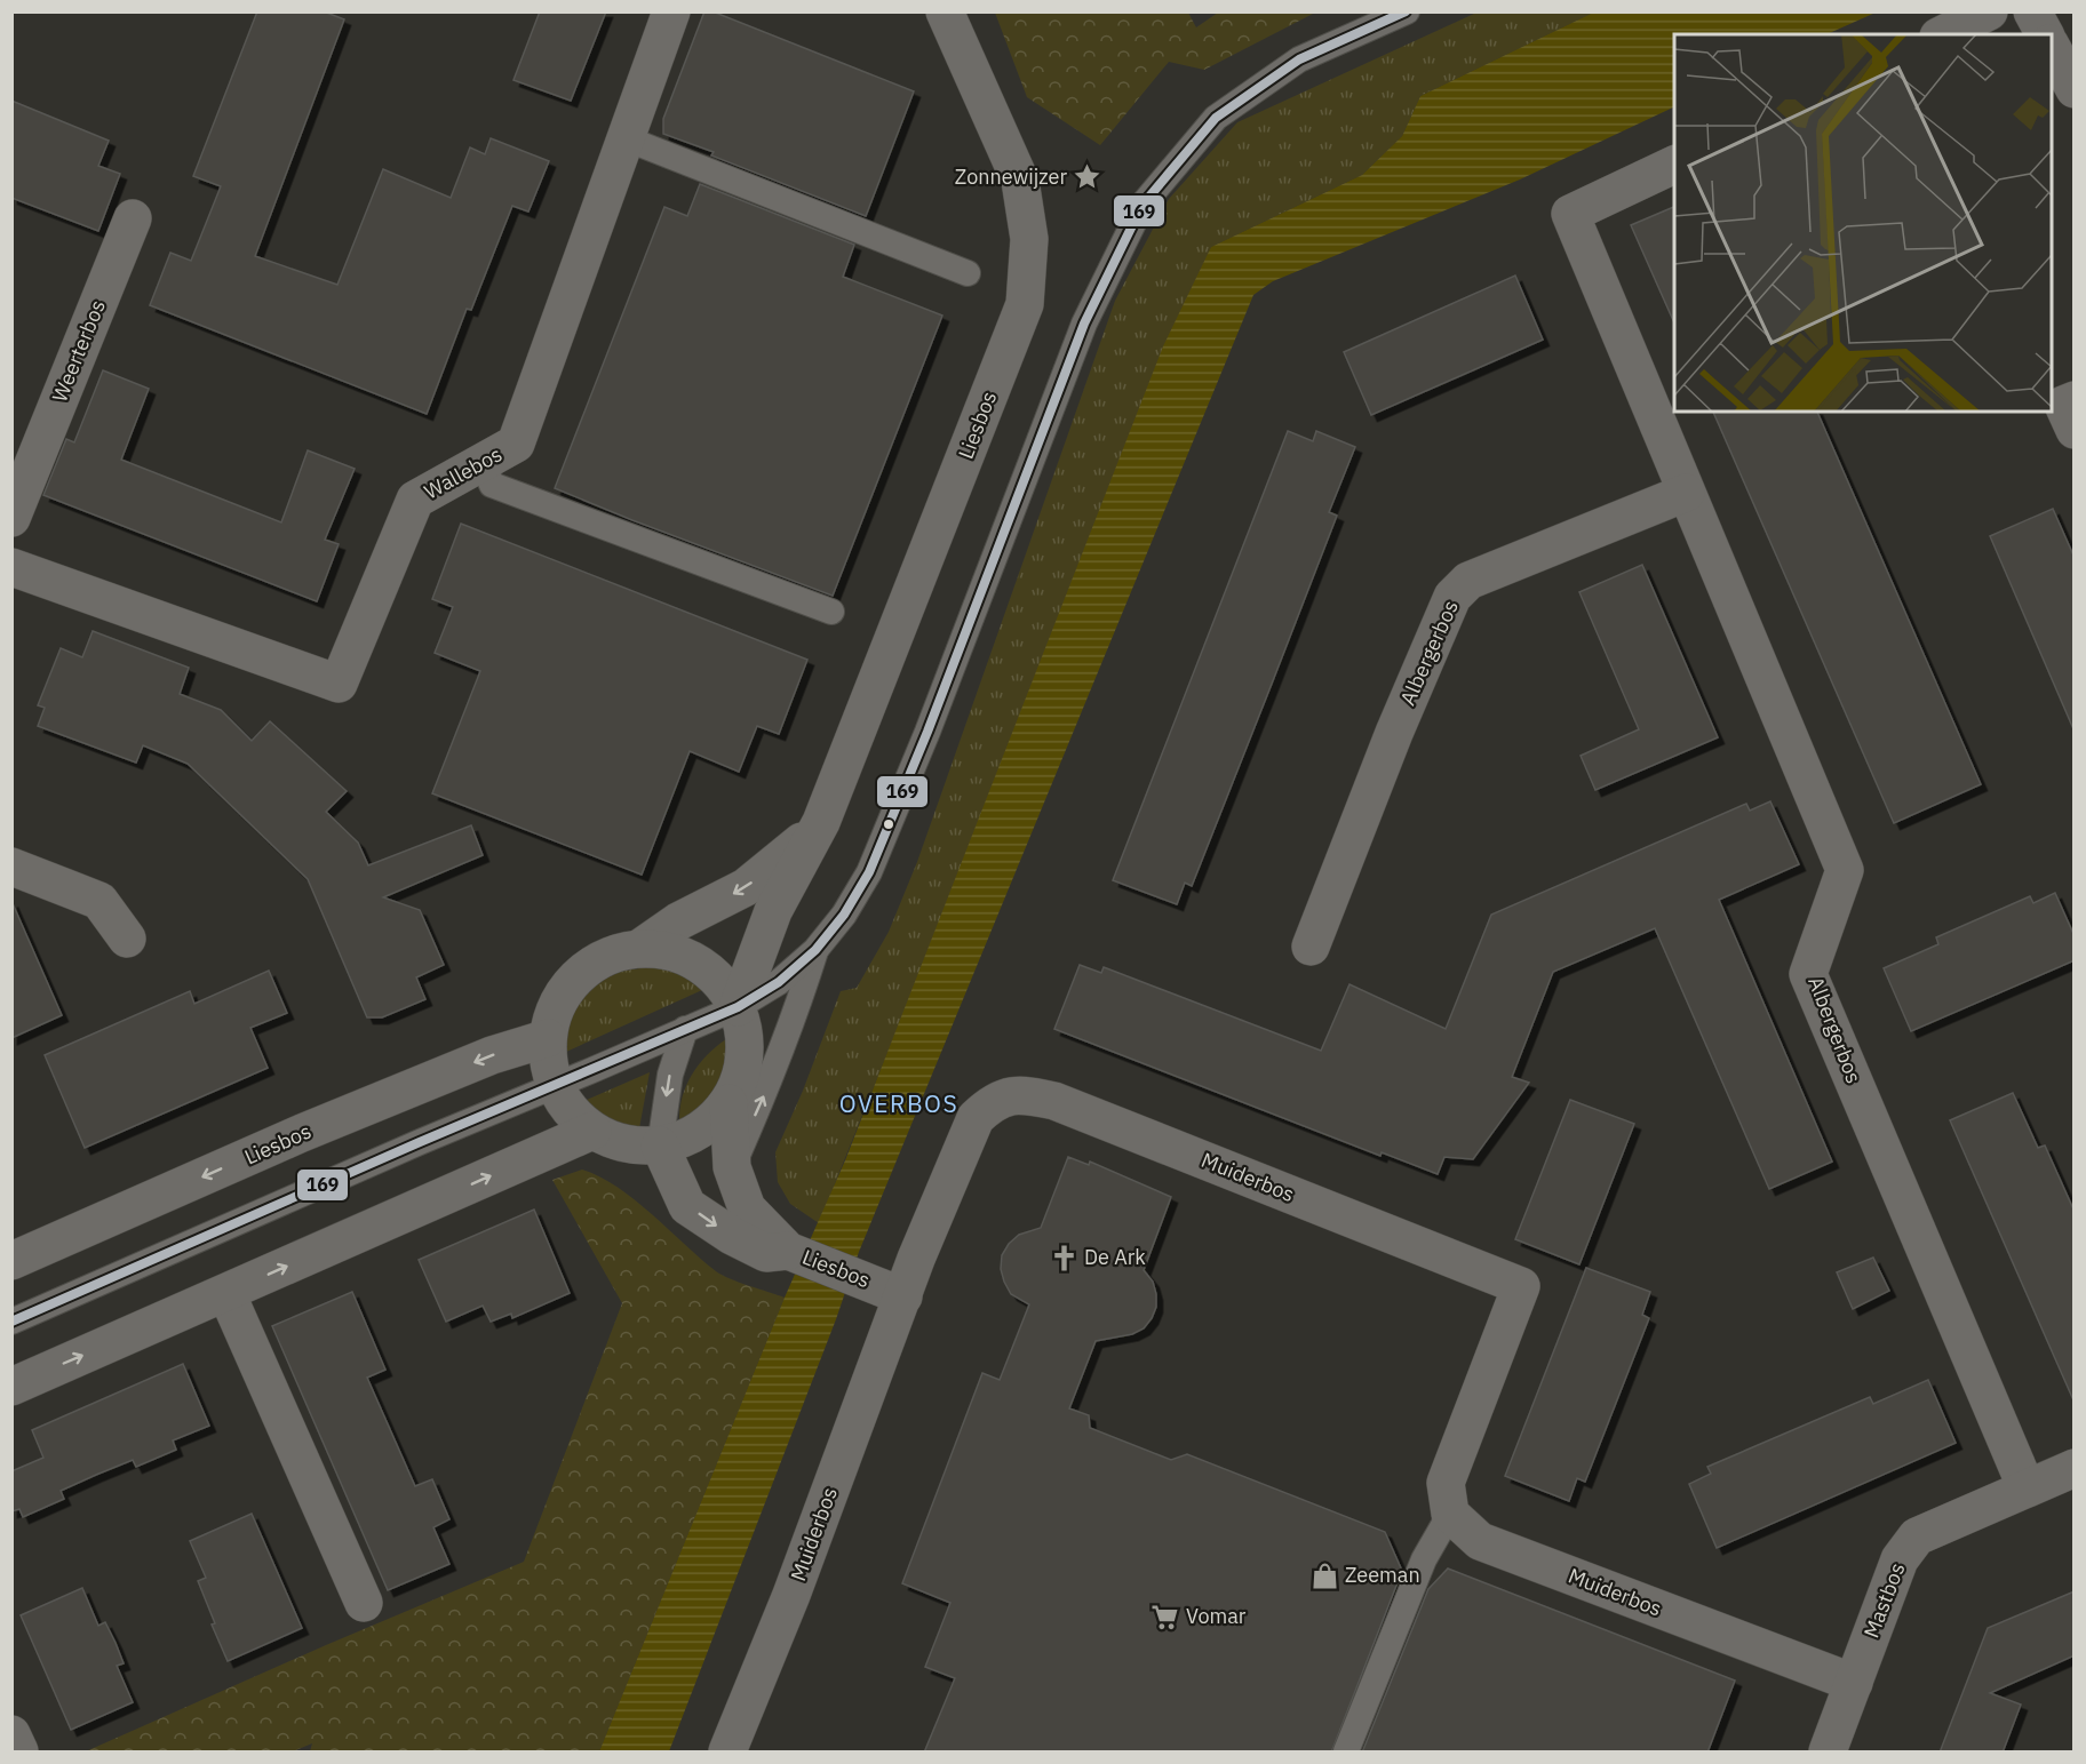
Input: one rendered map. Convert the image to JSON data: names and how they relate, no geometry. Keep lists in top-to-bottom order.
{
  "streets": {
    "street": [
      "Weerterbos",
      "Liesbos",
      "Wallebos",
      "Albergerbos",
      "Muiderbos",
      "Mastbos"
    ]
  },
  "crossings": [
    ["Liesbos", "Muiderbos"],
    ["Albergerbos", "Mastbos"],
    ["Muiderbos", "Mastbos"]
  ],
  "districts": ["OVERBOS"],
  "places": {
    "place": ["Zonnewijzer"],
    "church": ["De Ark"],
    "shop": ["Zeeman"],
    "supermarket": ["Vomar"]
  },
  "lines": ["transit line 169"]
}
